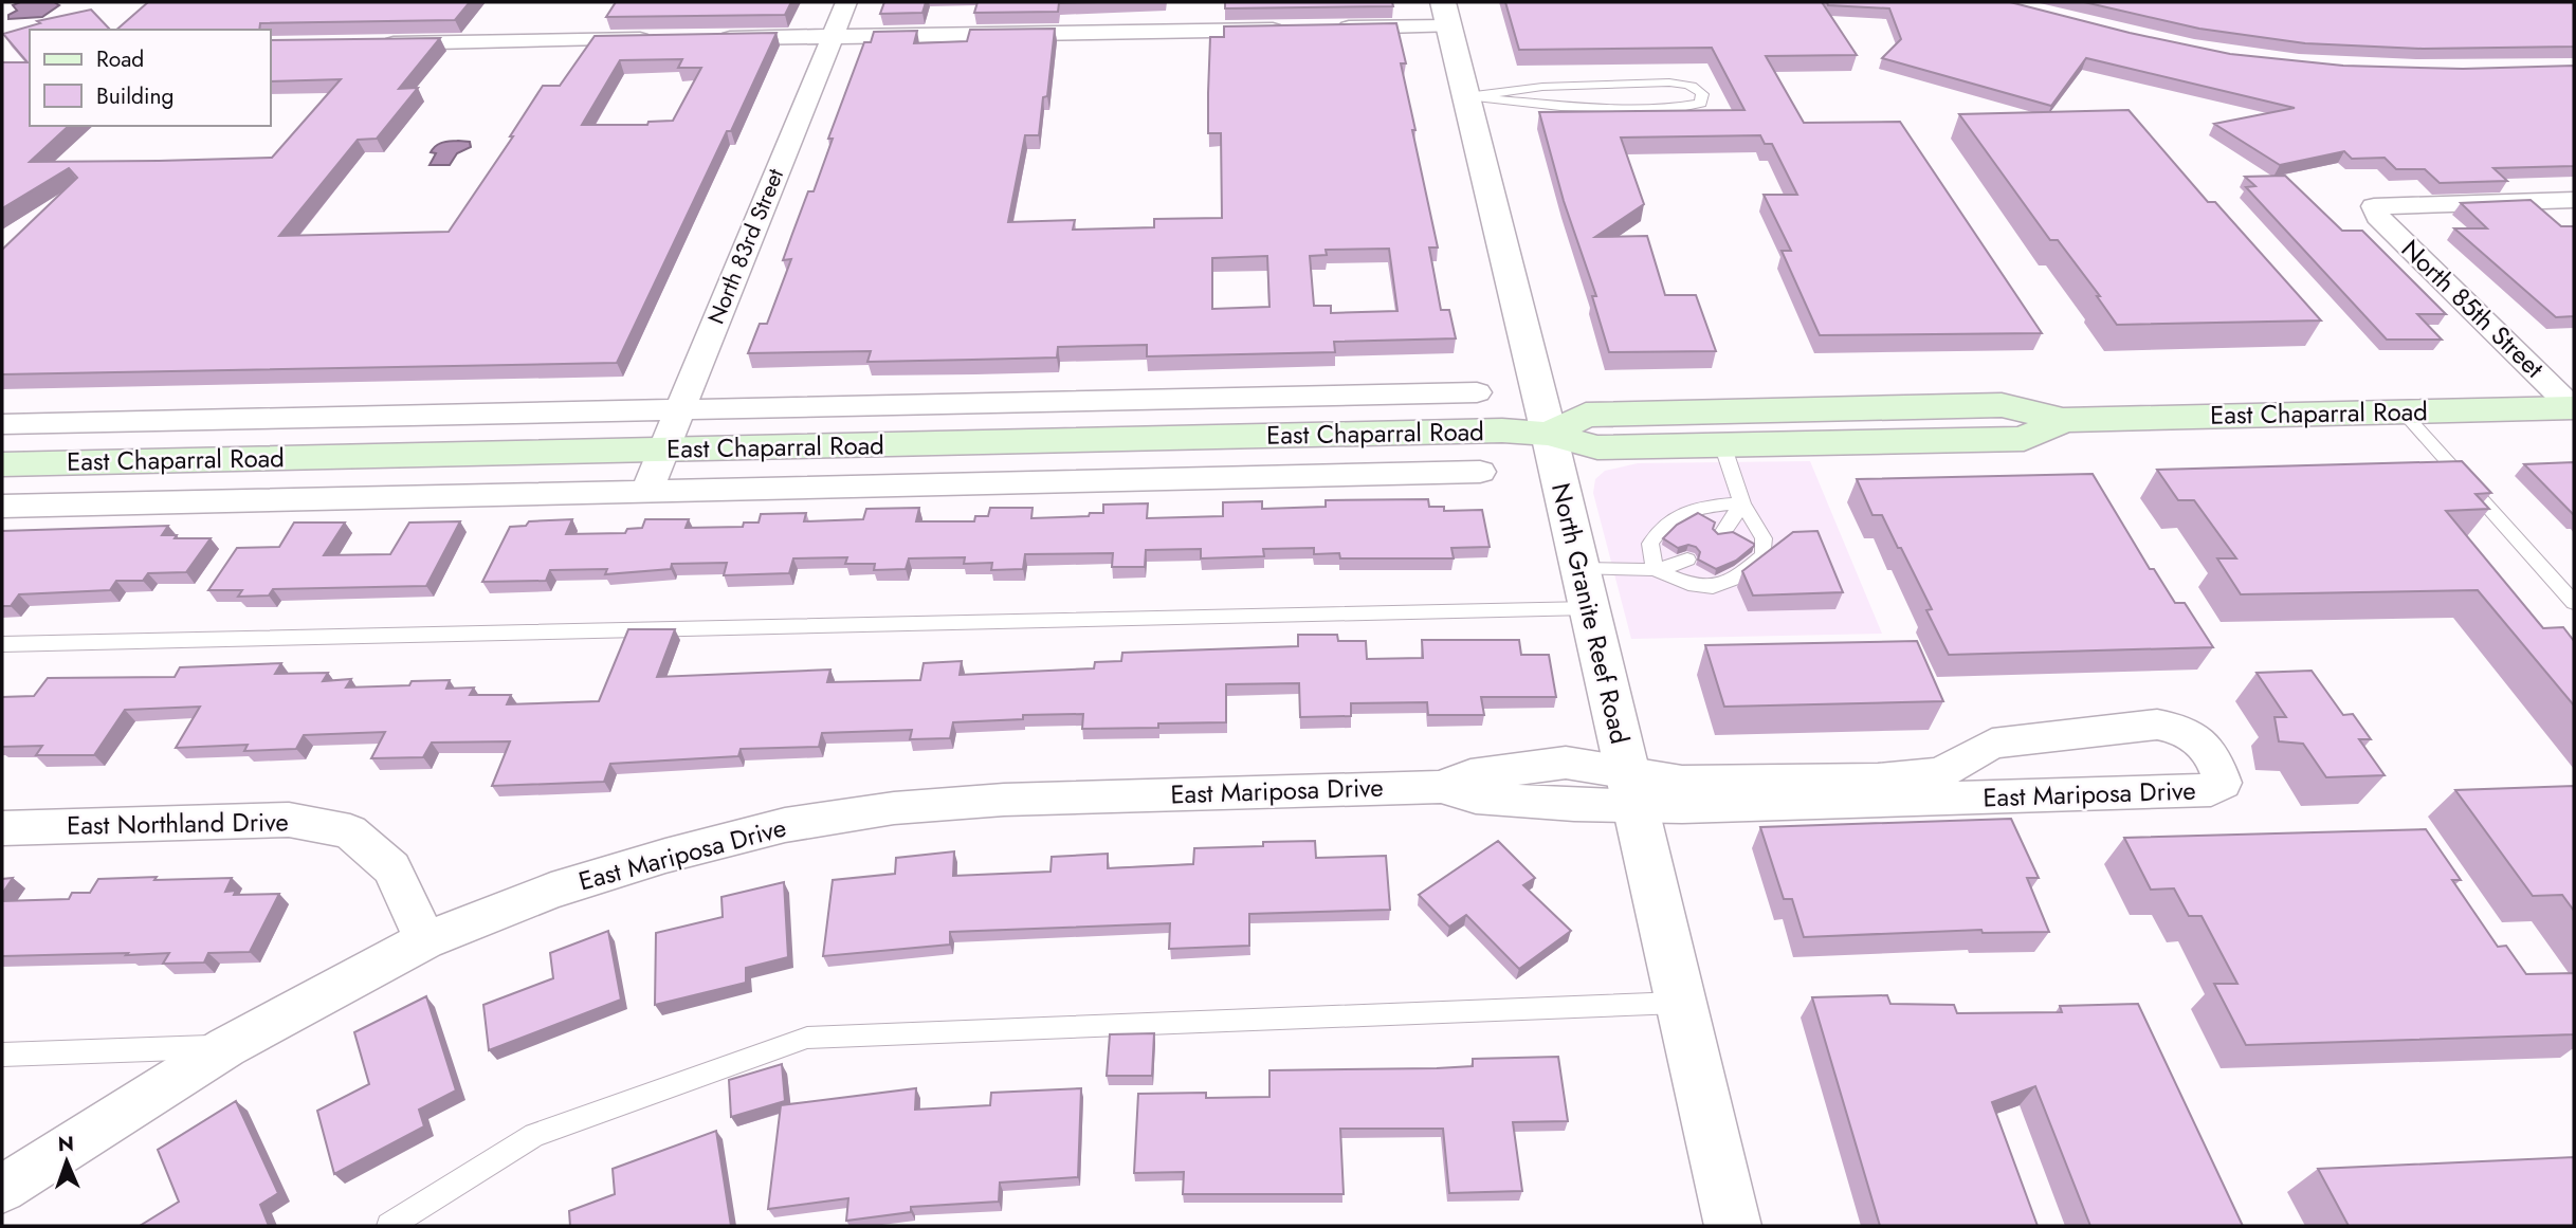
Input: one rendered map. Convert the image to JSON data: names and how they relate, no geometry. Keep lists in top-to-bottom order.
{
  "streets": {
    "main road": ["East Chaparral Road"],
    "street": [
      "North 83rd Street",
      "North 85th Street",
      "North Granite Reef Road",
      "East Mariposa Drive",
      "East Northland Drive"
    ]
  },
  "crossings": [
    ["North 83rd Street", "East Chaparral Road"],
    ["North 85th Street", "East Chaparral Road"],
    ["East Chaparral Road", "North Granite Reef Road"],
    ["North Granite Reef Road", "East Mariposa Drive"],
    ["East Mariposa Drive", "East Northland Drive"]
  ],
  "legend": ["Road", "Building"],
  "north": "top"
}
